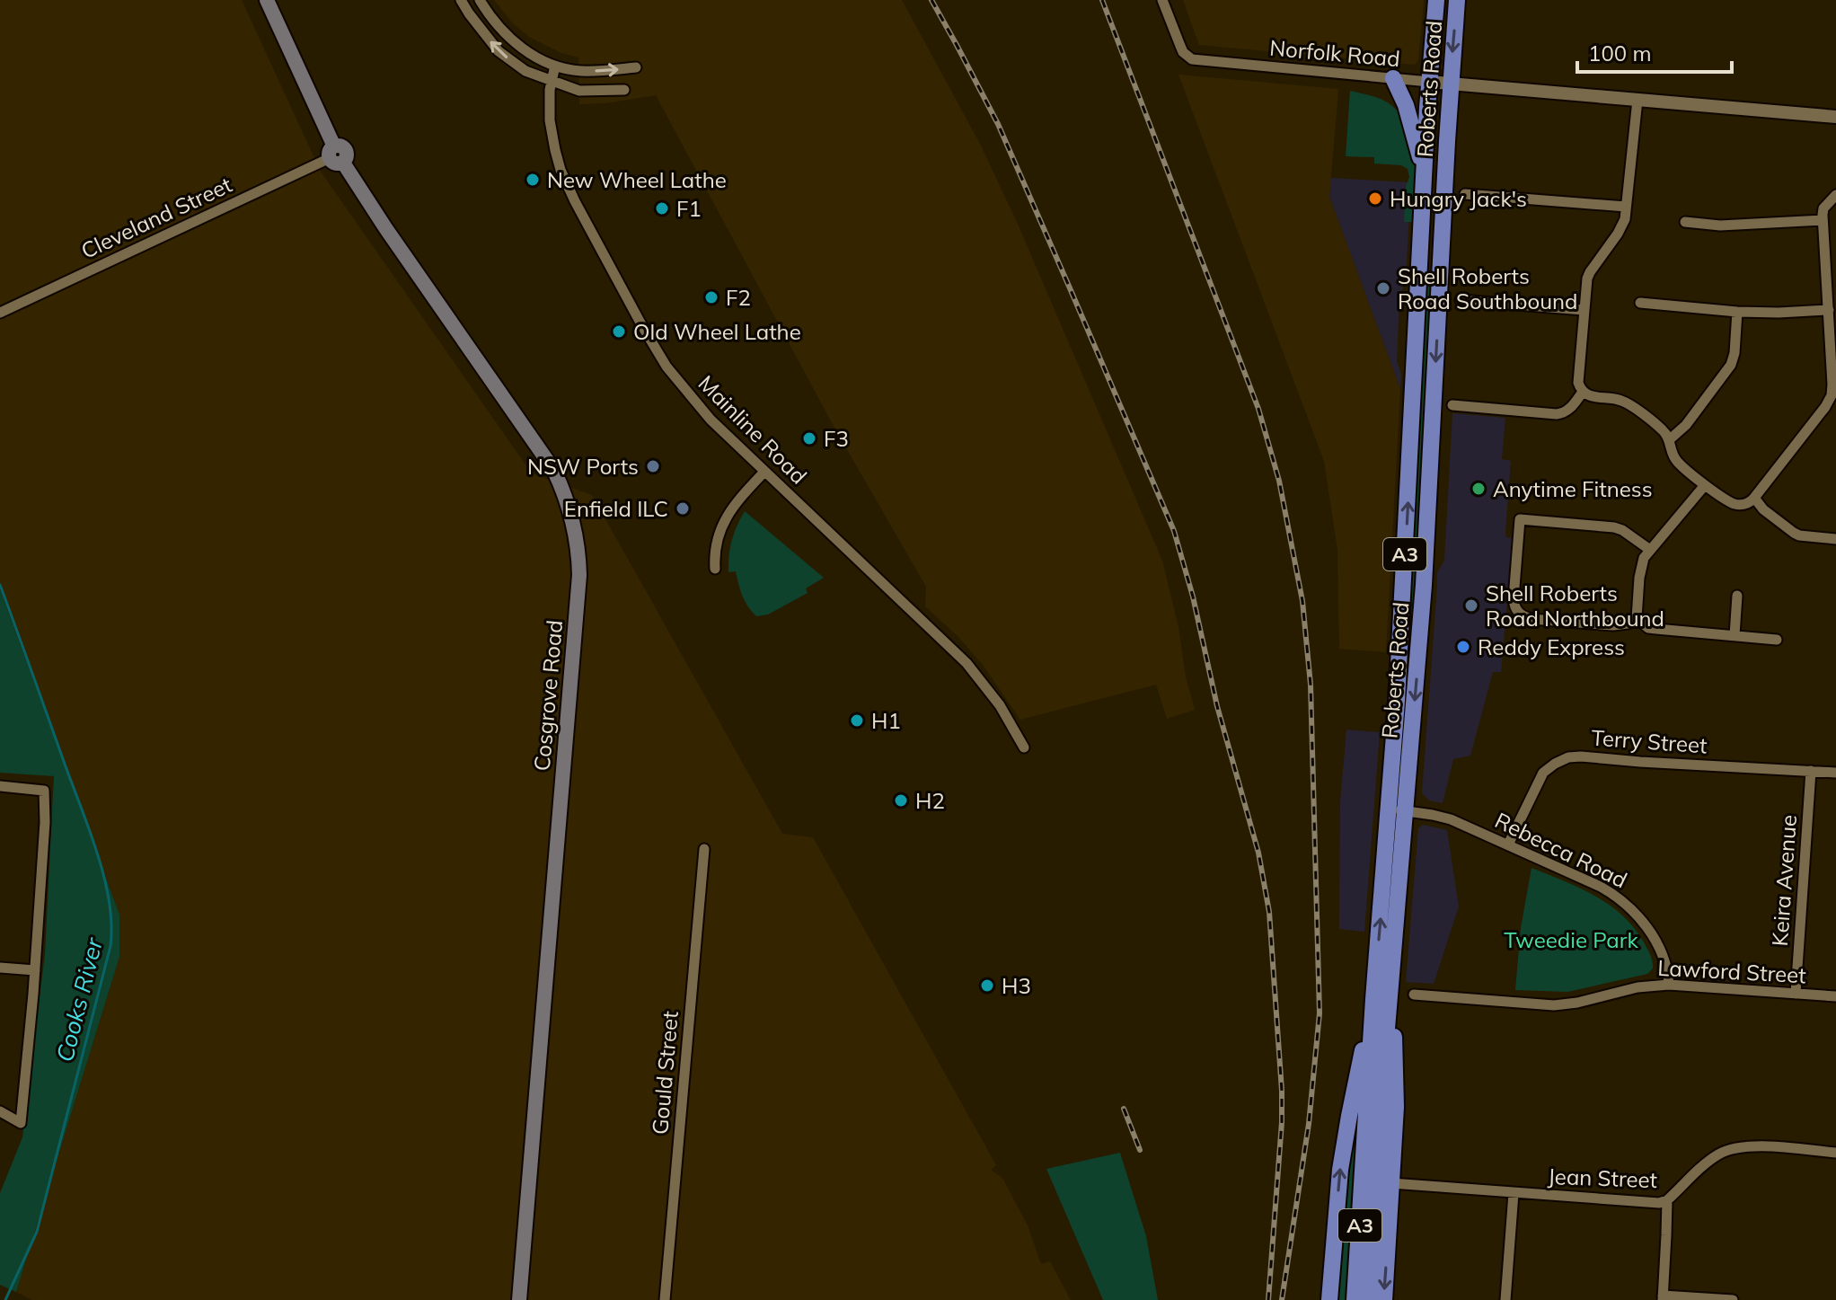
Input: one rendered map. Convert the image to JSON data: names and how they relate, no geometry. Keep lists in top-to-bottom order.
{
  "streets": {
    "highway": ["Roberts Road", "A3"],
    "main road": ["Cosgrove Road"],
    "street": [
      "Norfolk Road",
      "Cleveland Street",
      "Mainline Road",
      "Terry Street",
      "Rebecca Road",
      "Keira Avenue",
      "Lawford Street",
      "Gould Street",
      "Jean Street"
    ]
  },
  "crossings": [
    ["Norfolk Road", "Roberts Road"],
    ["Roberts Road", "Rebecca Road"],
    ["Cleveland Street", "Cosgrove Road"],
    ["Terry Street", "Rebecca Road"],
    ["Terry Street", "Keira Avenue"],
    ["Rebecca Road", "Lawford Street"],
    ["Keira Avenue", "Lawford Street"]
  ],
  "water": ["Cooks River"],
  "parks": ["Tweedie Park"],
  "places": [
    "New Wheel Lathe",
    "Hungry Jack's",
    "F1",
    "Shell Roberts Road Southbound",
    "F2",
    "Old Wheel Lathe",
    "F3",
    "NSW Ports",
    "Anytime Fitness",
    "Enfield ILC",
    "Shell Roberts Road Northbound",
    "Reddy Express",
    "H1",
    "H2",
    "H3"
  ],
  "scale_bar": "100 m"
}
